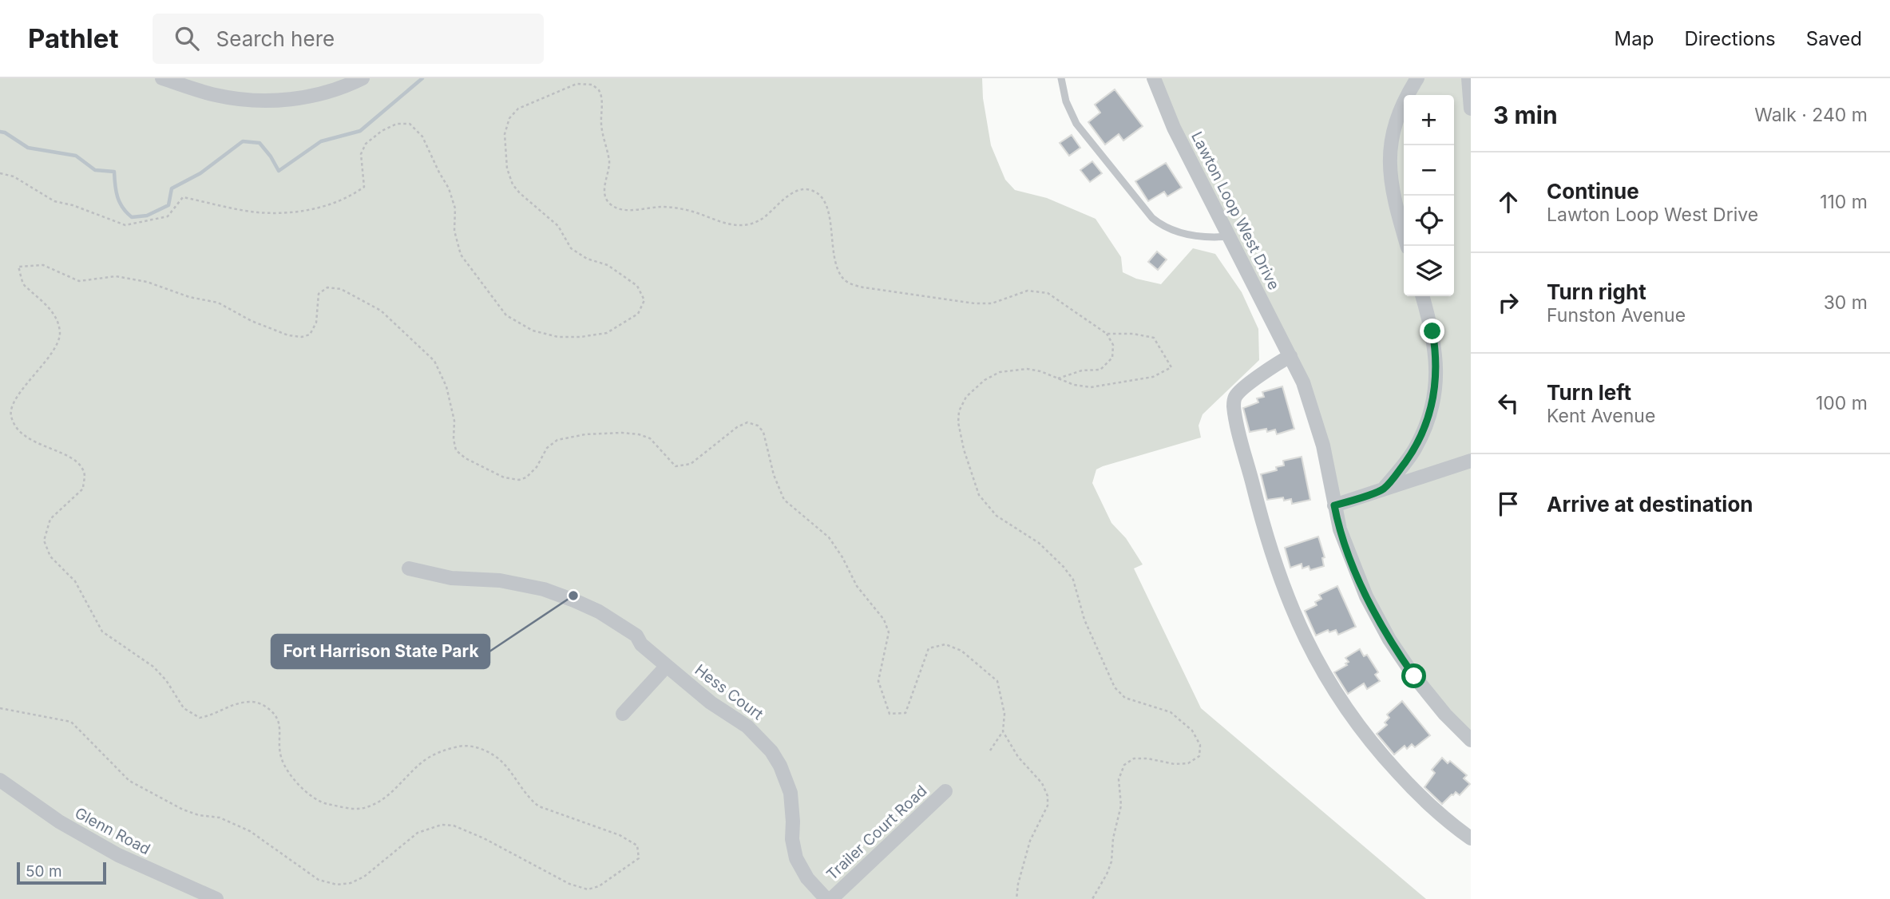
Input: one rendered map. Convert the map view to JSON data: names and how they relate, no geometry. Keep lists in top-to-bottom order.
{
  "streets": {
    "street": [
      "Lawton Loop West Drive",
      "Hess Court",
      "Glenn Road",
      "Trailer Court Road"
    ]
  },
  "crossings": [
    ["Hess Court", "Trailer Court Road"]
  ],
  "places": ["Fort Harrison State Park"],
  "scale_bar": "50 m",
  "page": {
    "header": "Pathlet",
    "search": "Search here",
    "nav": ["Map", "Directions", "Saved"],
    "heading": ["3 min", "Walk · 240 m"],
    "map_buttons": ["+", "−"],
    "list": [
      ["Continue", "Lawton Loop West Drive", "110 m"],
      ["Turn right", "Funston Avenue", "30 m"],
      ["Turn left", "Kent Avenue", "100 m"],
      "Arrive at destination"
    ],
    "scale": "50 m"
  }
}
